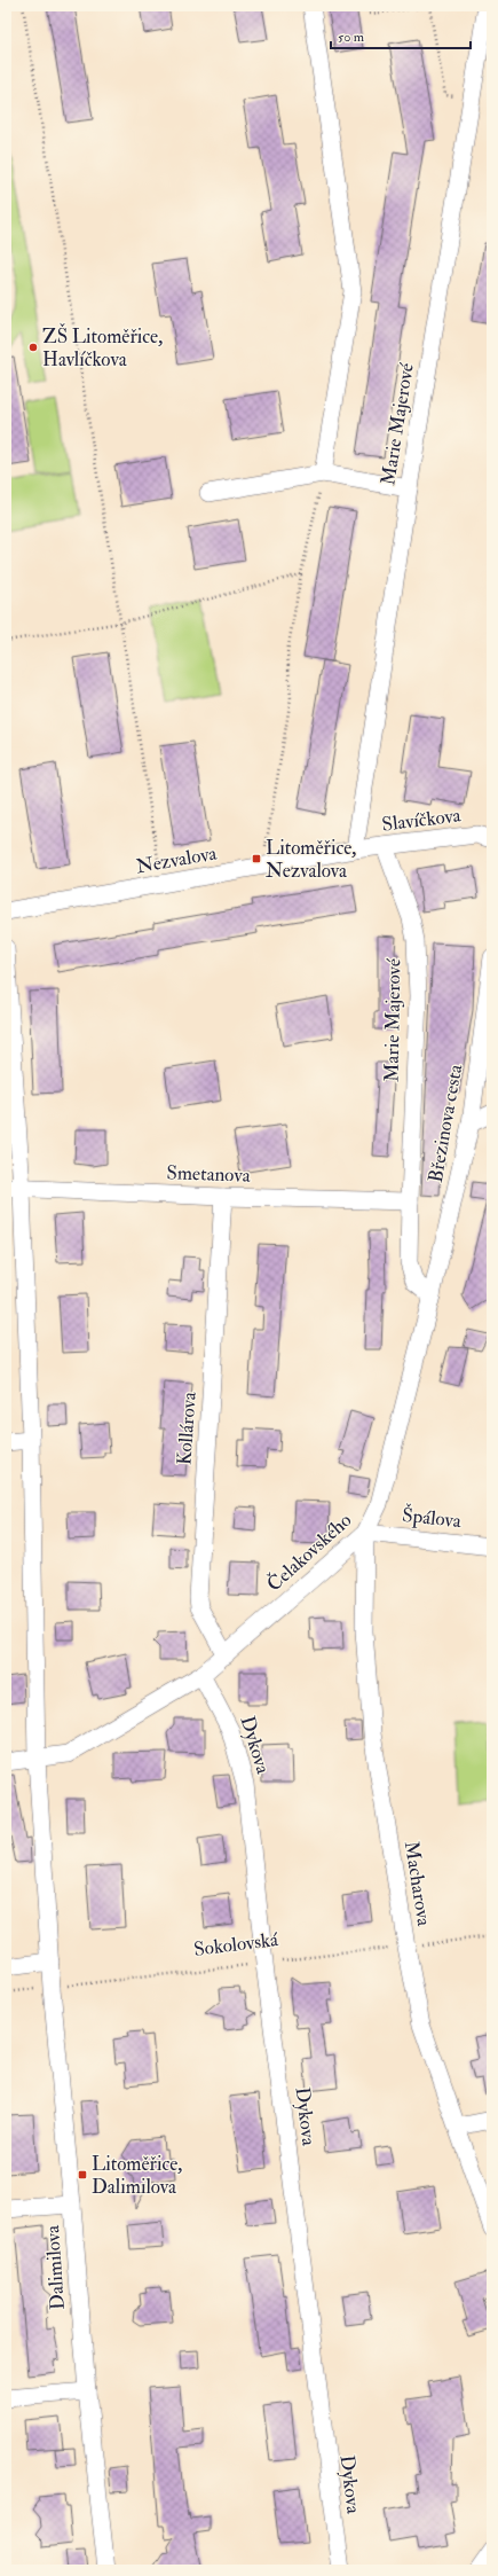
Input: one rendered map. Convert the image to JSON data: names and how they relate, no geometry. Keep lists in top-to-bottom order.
{
  "streets": {
    "street": [
      "Marie Majerové",
      "Slavíčkova",
      "Nezvalova",
      "Březinova cesta",
      "Smetanova",
      "Kollárova",
      "Špálova",
      "Čelakovského",
      "Dykova",
      "Macharova",
      "Dalimilova"
    ],
    "path": ["Sokolovská"]
  },
  "crossings": [
    ["Marie Majerové", "Slavíčkova"],
    ["Marie Majerové", "Nezvalova"],
    ["Marie Majerové", "Smetanova"],
    ["Slavíčkova", "Nezvalova"],
    ["Březinova cesta", "Čelakovského"],
    ["Smetanova", "Kollárova"],
    ["Smetanova", "Dalimilova"],
    ["Kollárova", "Čelakovského"],
    ["Špálova", "Čelakovského"],
    ["Špálova", "Macharova"],
    ["Čelakovského", "Dykova"],
    ["Čelakovského", "Macharova"],
    ["Čelakovského", "Dalimilova"],
    ["Dykova", "Sokolovská"]
  ],
  "places": {
    "other": ["ZŠ Litoměřice, Havlíčkova"],
    "transit": ["Litoměřice, Nezvalova", "Litoměřice, Dalimilova"]
  },
  "scale_bar": "50 m"
}
